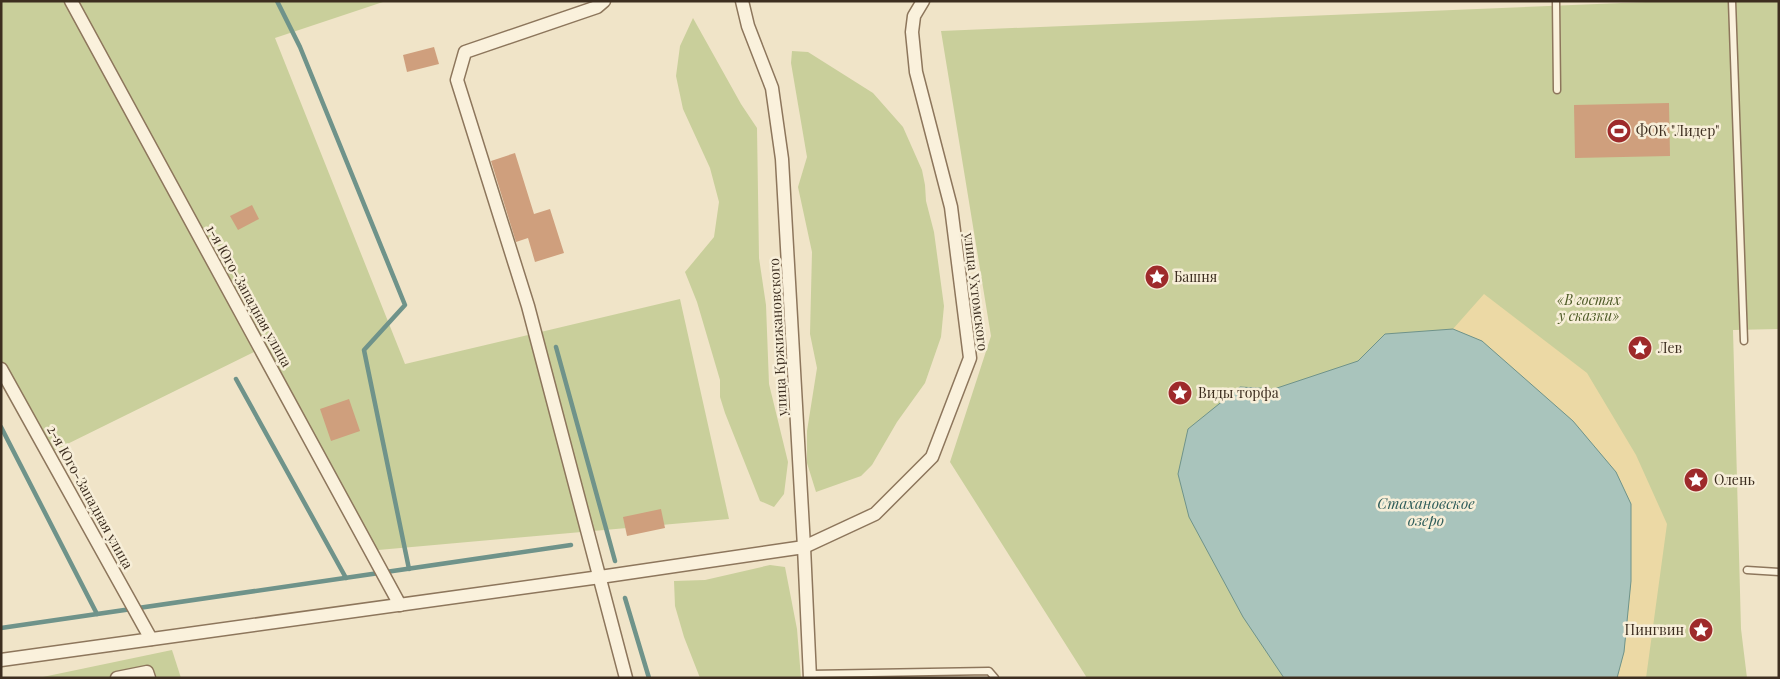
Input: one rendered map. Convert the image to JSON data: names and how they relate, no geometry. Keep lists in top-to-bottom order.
{
  "streets": {
    "street": [
      "улица Ухтомского",
      "1-я Юго-Западная улица",
      "улица Кржижановского",
      "2-я Юго-Западная улица"
    ]
  },
  "crossings": [
    ["улица Ухтомского", "1-я Юго-Западная улица"],
    ["улица Ухтомского", "улица Кржижановского"],
    ["улица Ухтомского", "2-я Юго-Западная улица"]
  ],
  "water": ["Стахановское озеро"],
  "parks": ["«В гостях у сказки»"],
  "places": {
    "sports": ["ФОК \"Лидер\""],
    "place": [
      "Башня",
      "Лев",
      "Виды торфа",
      "Олень",
      "Пингвин"
    ]
  }
}
